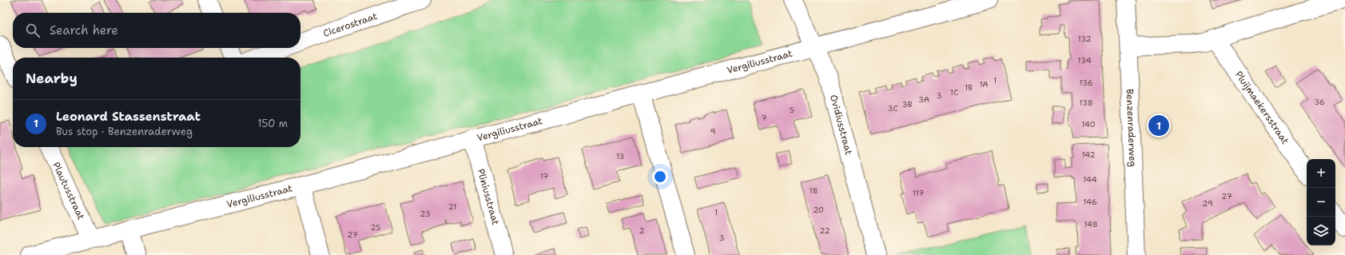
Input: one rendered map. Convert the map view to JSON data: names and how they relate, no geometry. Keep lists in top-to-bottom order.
{
  "streets": {
    "street": [
      "Cicerostraat",
      "Vergiliusstraat",
      "Pluijmaekersstraat",
      "Ovidiusstraat",
      "Benzenraderweg",
      "Plautusstraat",
      "Pliniusstraat"
    ]
  },
  "crossings": [
    ["Vergiliusstraat", "Ovidiusstraat"],
    ["Vergiliusstraat", "Plautusstraat"],
    ["Vergiliusstraat", "Pliniusstraat"]
  ],
  "house_numbers": [
    "132",
    "134",
    "1",
    "136",
    "1A",
    "1B",
    "1C",
    "3",
    "3A",
    "36",
    "138",
    "3B",
    "3C",
    "5",
    "7",
    "140",
    "9",
    "142",
    "13",
    "17",
    "144",
    "18",
    "117",
    "27",
    "146",
    "29",
    "21",
    "20",
    "1",
    "23",
    "148",
    "25",
    "2",
    "22",
    "27",
    "3"
  ],
  "page": {
    "search": "Search here",
    "heading": "Nearby",
    "list": [
      {
        "mark": "1",
        "name": "Leonard Stassenstraat",
        "note": "Bus stop · Benzenraderweg",
        "value": "150 m"
      }
    ],
    "pins": "1",
    "map_buttons": ["+", "−"]
  }
}
